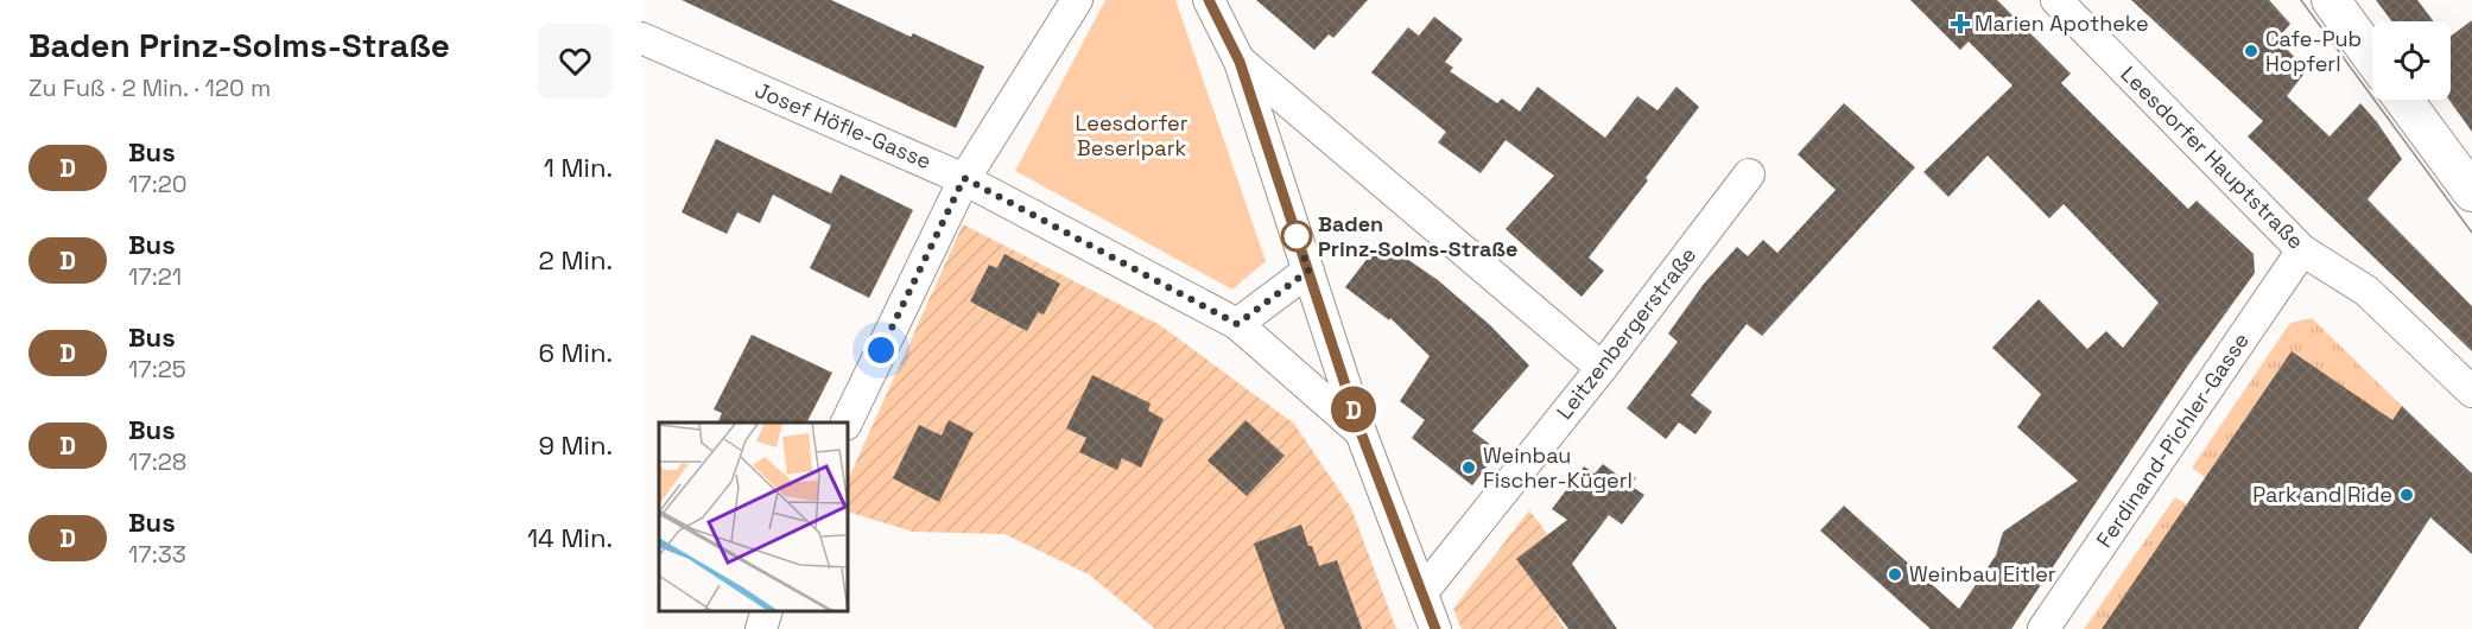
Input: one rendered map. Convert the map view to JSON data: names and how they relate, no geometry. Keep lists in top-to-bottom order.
{
  "streets": {
    "street": [
      "Josef Höfle-Gasse",
      "Leesdorfer Hauptstraße",
      "Leitzenbergerstraße",
      "Ferdinand-Pichler-Gasse"
    ]
  },
  "crossings": [
    ["Leesdorfer Hauptstraße", "Ferdinand-Pichler-Gasse"]
  ],
  "parks": ["Leesdorfer Beserlpark"],
  "places": {
    "health": ["Marien Apotheke"],
    "other": [
      "Cafe-Pub Hopferl",
      "Baden Prinz-Solms-Straße",
      "Weinbau Fischer-Kügerl",
      "Park and Ride",
      "Weinbau Eitler"
    ]
  },
  "lines": ["bus line D"],
  "page": {
    "heading": ["Baden Prinz-Solms-Straße", "Zu Fuß · 2 Min. · 120 m"],
    "on_map": "D",
    "list": [
      {
        "mark": "D",
        "name": "Bus",
        "note": "17:20",
        "value": "1 Min."
      },
      {
        "mark": "D",
        "name": "Bus",
        "note": "17:21",
        "value": "2 Min."
      },
      {
        "mark": "D",
        "name": "Bus",
        "note": "17:25",
        "value": "6 Min."
      },
      {
        "mark": "D",
        "name": "Bus",
        "note": "17:28",
        "value": "9 Min."
      },
      {
        "mark": "D",
        "name": "Bus",
        "note": "17:33",
        "value": "14 Min."
      }
    ]
  }
}
